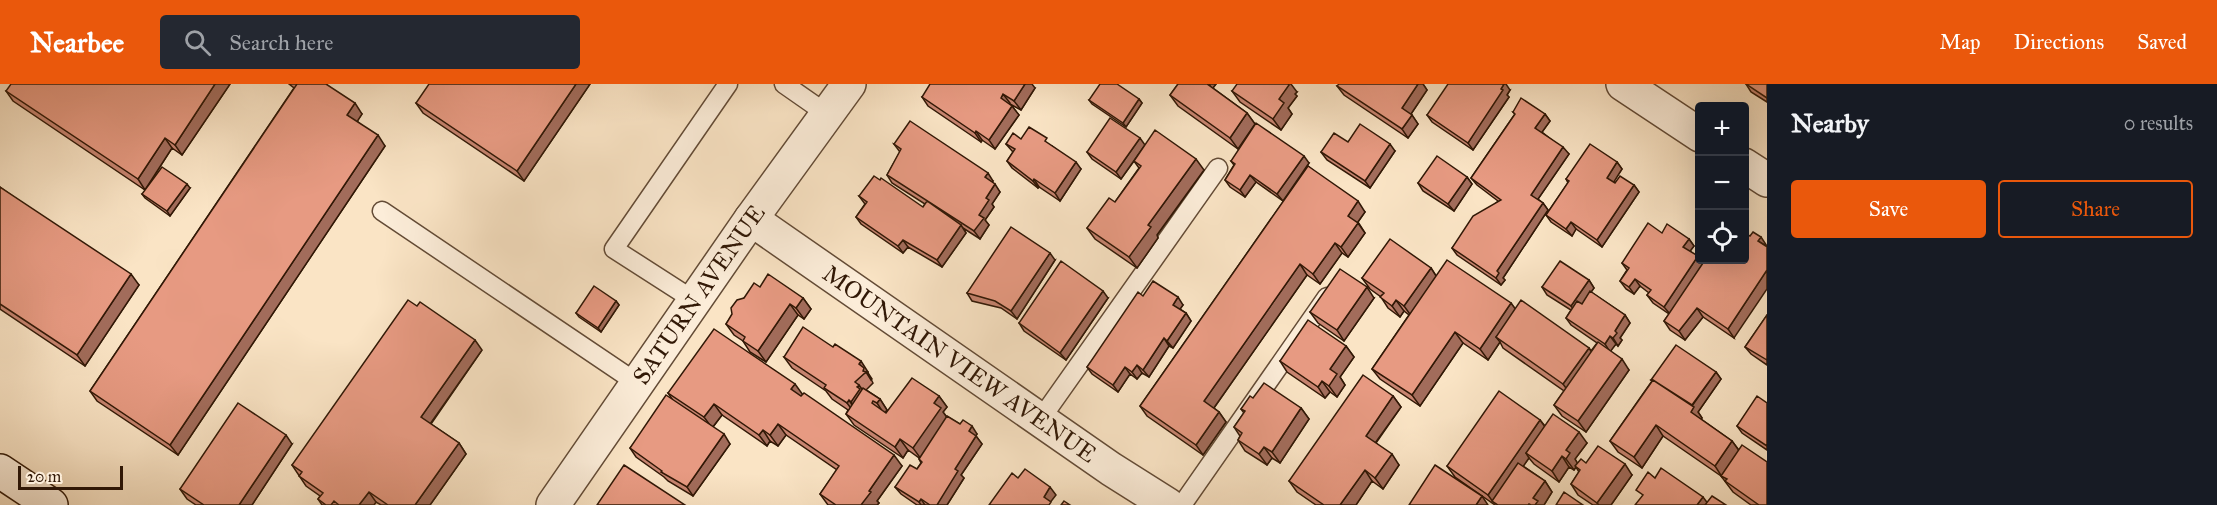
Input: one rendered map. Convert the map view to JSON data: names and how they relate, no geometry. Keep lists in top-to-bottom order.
{
  "streets": {
    "street": ["SATURN AVENUE", "MOUNTAIN VIEW AVENUE"]
  },
  "crossings": [
    ["SATURN AVENUE", "MOUNTAIN VIEW AVENUE"]
  ],
  "scale_bar": "20 m",
  "page": {
    "header": "Nearbee",
    "search": "Search here",
    "nav": ["Map", "Directions", "Saved"],
    "heading": ["Nearby", "0 results"],
    "map_buttons": ["+", "−"],
    "buttons": ["Save", "Share"],
    "scale": "20 m"
  }
}
